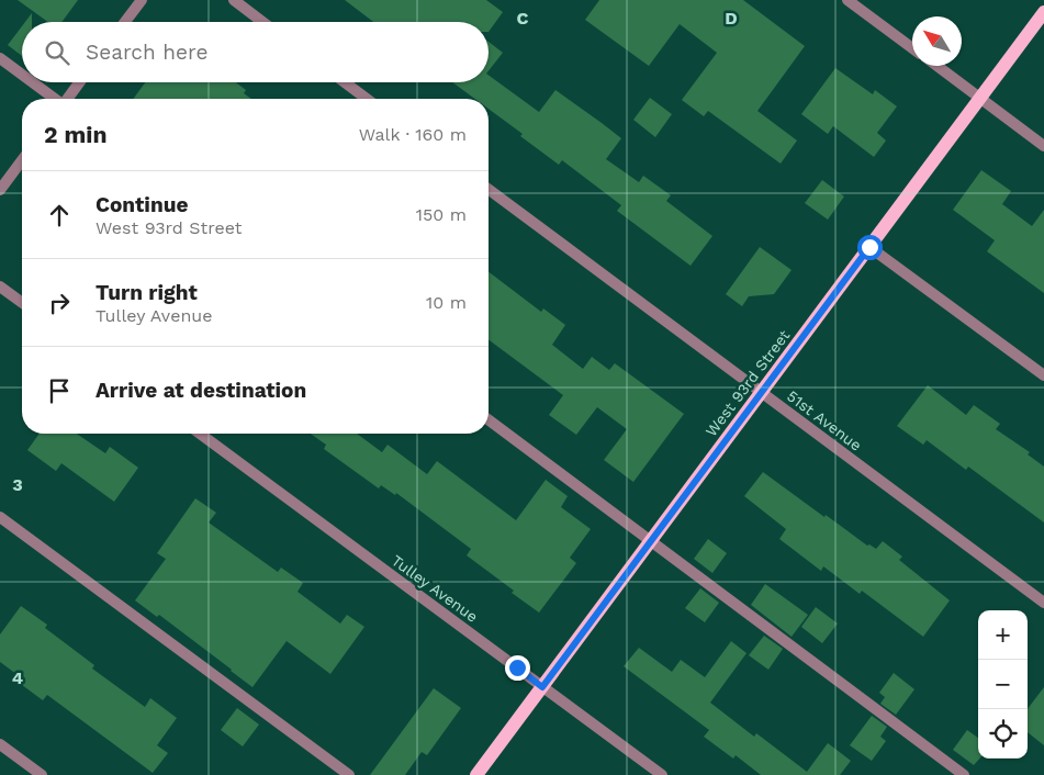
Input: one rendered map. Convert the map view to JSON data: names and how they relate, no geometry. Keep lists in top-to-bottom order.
{
  "streets": {
    "main road": ["West 93rd Street"],
    "street": ["51st Avenue", "Tulley Avenue"]
  },
  "crossings": [
    ["West 93rd Street", "51st Avenue"],
    ["West 93rd Street", "Tulley Avenue"]
  ],
  "north": "top left",
  "page": {
    "search": "Search here",
    "heading": ["2 min", "Walk · 160 m"],
    "list": [
      ["Continue", "West 93rd Street", "150 m"],
      ["Turn right", "Tulley Avenue", "10 m"],
      "Arrive at destination"
    ],
    "map_buttons": ["+", "−"]
  },
  "grid": {
    "columns": ["C", "D"],
    "rows": ["3", "4"]
  }
}
